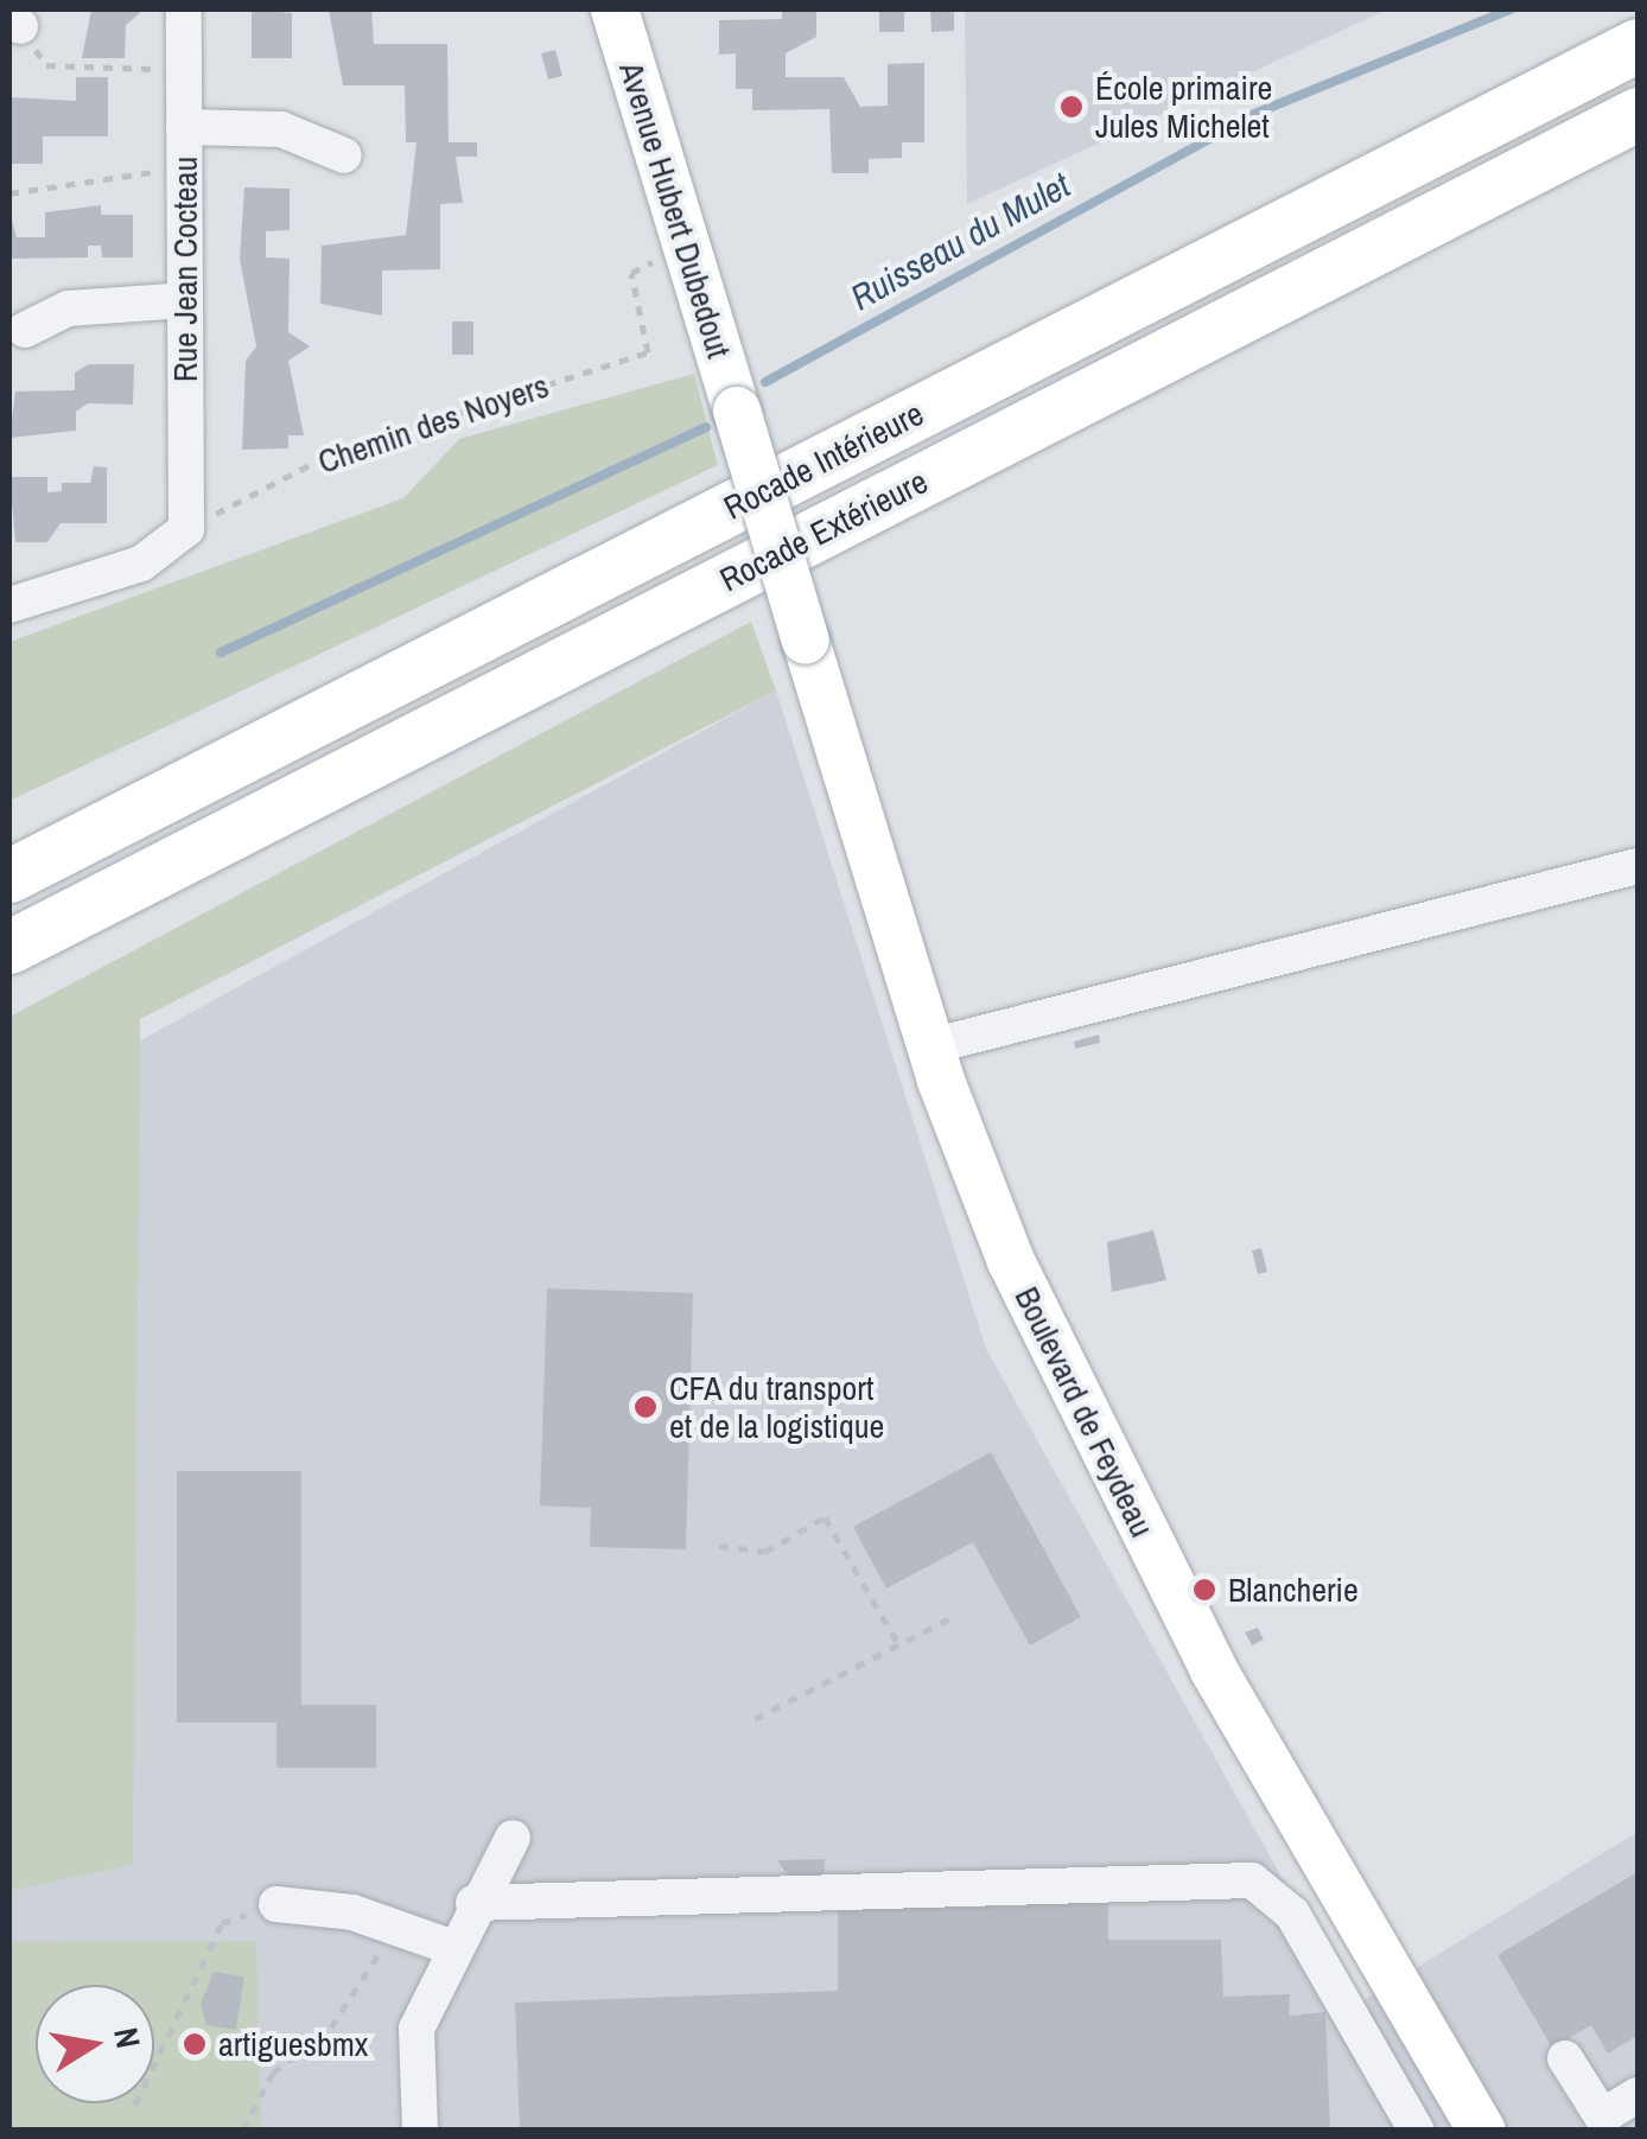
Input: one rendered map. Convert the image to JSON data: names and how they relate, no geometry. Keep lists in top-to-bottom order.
{
  "streets": {
    "highway": ["Rocade Intérieure", "Rocade Extérieure"],
    "main road": ["Avenue Hubert Dubedout", "Boulevard de Feydeau"],
    "street": ["Rue Jean Cocteau"],
    "path": ["Chemin des Noyers"]
  },
  "crossings": [
    ["Avenue Hubert Dubedout", "Boulevard de Feydeau"],
    ["Rue Jean Cocteau", "Chemin des Noyers"]
  ],
  "water": ["Ruisseau du Mulet"],
  "places": [
    "École primaire Jules Michelet",
    "CFA du transport et de la logistique",
    "Blancherie",
    "artiguesbmx"
  ],
  "north": "right"
}
